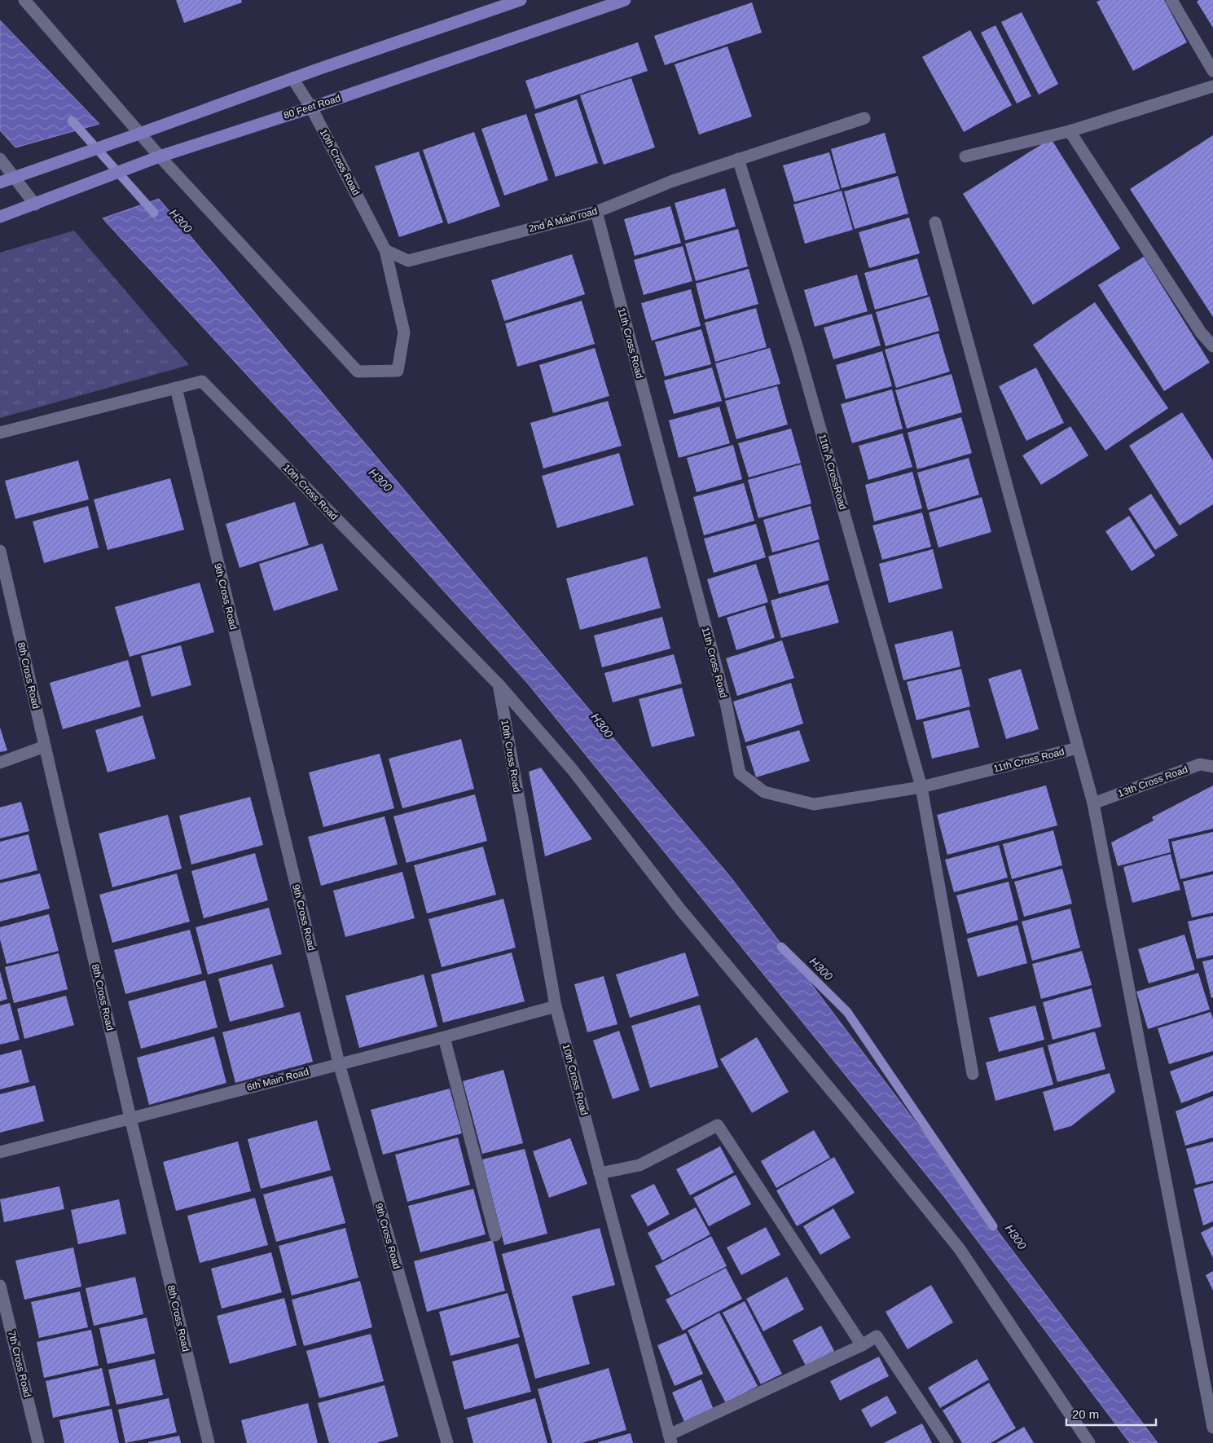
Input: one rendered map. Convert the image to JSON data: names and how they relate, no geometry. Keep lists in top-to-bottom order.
{
  "streets": {
    "main road": ["80 Feet Road"],
    "street": [
      "10th Cross Road",
      "2nd A Main road",
      "11th Cross Road",
      "11th A CrossRoad",
      "9th Cross Road",
      "8th Cross Road",
      "13th Cross Road",
      "6th Main Road",
      "7th Cross Road"
    ]
  },
  "crossings": [
    ["80 Feet Road", "10th Cross Road"],
    ["10th Cross Road", "2nd A Main road"],
    ["10th Cross Road", "9th Cross Road"],
    ["10th Cross Road", "6th Main Road"],
    ["2nd A Main road", "11th Cross Road"],
    ["2nd A Main road", "11th A CrossRoad"],
    ["11th Cross Road", "11th A CrossRoad"],
    ["9th Cross Road", "6th Main Road"],
    ["8th Cross Road", "6th Main Road"]
  ],
  "water": ["H300"],
  "scale_bar": "20 m"
}
